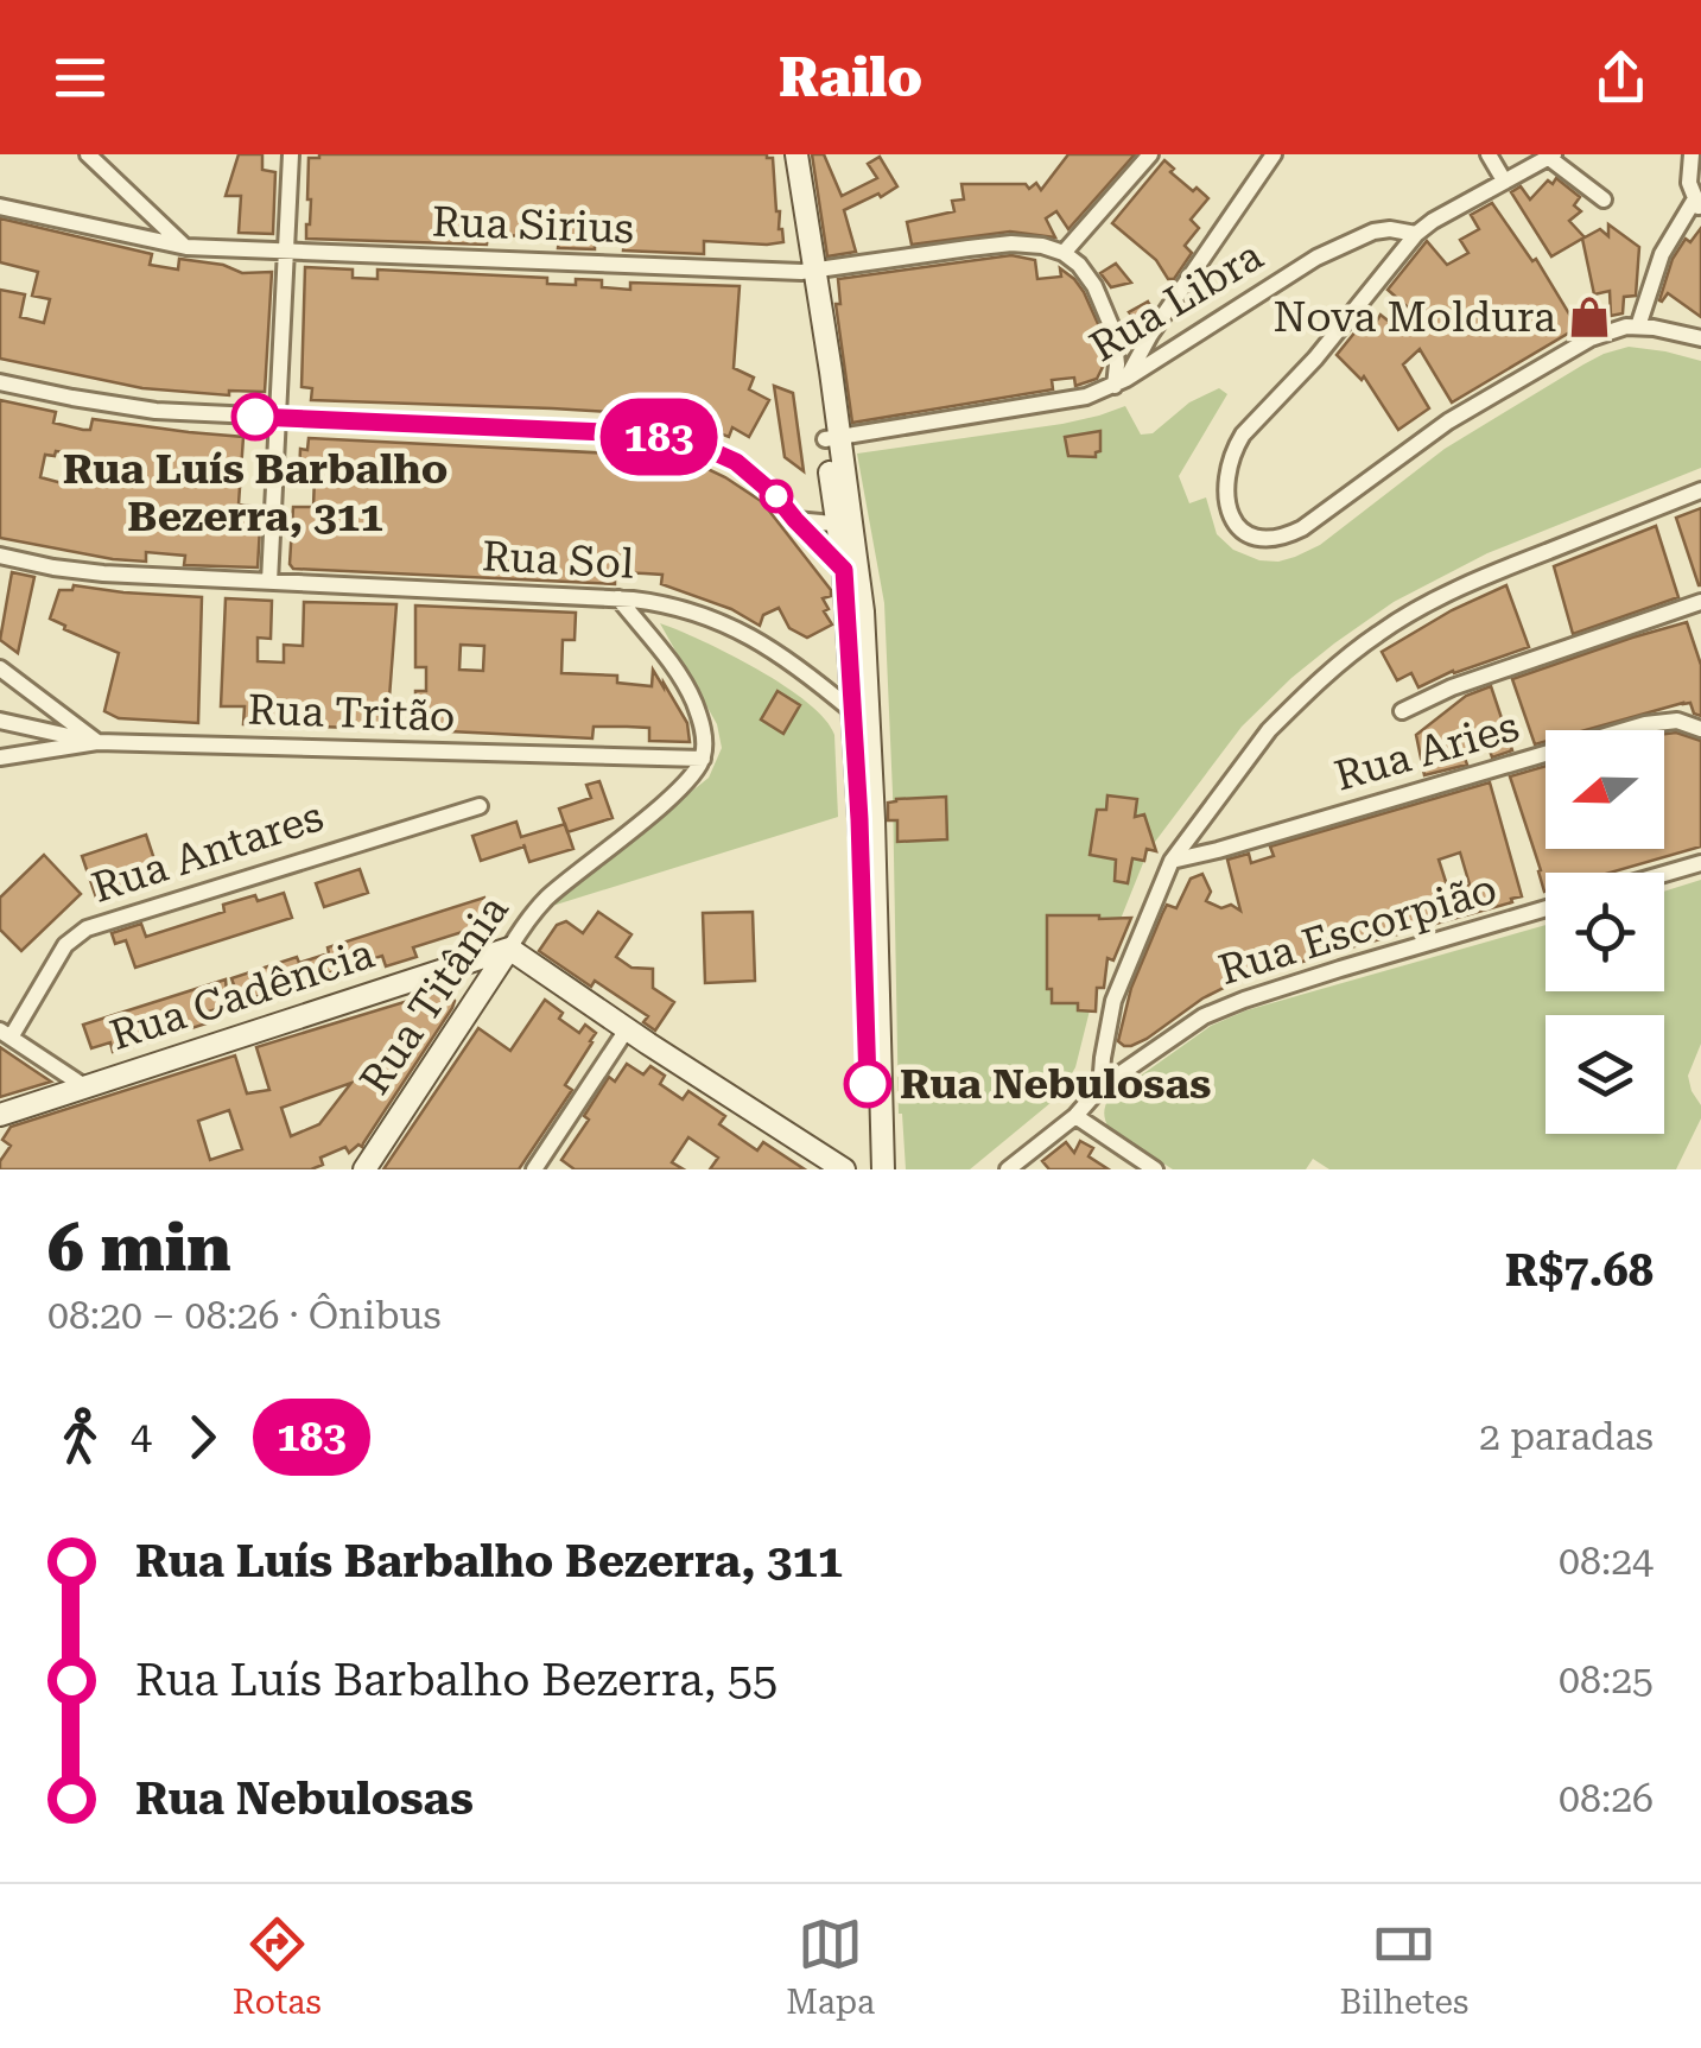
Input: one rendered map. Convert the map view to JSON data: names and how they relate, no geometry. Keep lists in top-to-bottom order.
{
  "streets": {
    "street": [
      "Rua Sirius",
      "Rua Libra",
      "Rua Sol",
      "Rua Tritão",
      "Rua Aries",
      "Rua Antares",
      "Rua Escorpião",
      "Rua Cadência",
      "Rua Titânia"
    ]
  },
  "crossings": [
    ["Rua Tritão", "Rua Titânia"],
    ["Rua Cadência", "Rua Titânia"]
  ],
  "places": {
    "shop": ["Nova Moldura"],
    "other": ["Rua Luís Barbalho Bezerra, 311", "Rua Nebulosas"]
  },
  "lines": ["bus line 183"],
  "north": "left",
  "page": {
    "header": "Railo",
    "on_map": "183",
    "heading": ["6 min", "08:20 – 08:26 · Ônibus", "R$7.68"],
    "legs": ["4", "183", "2 paradas"],
    "list": [
      {
        "name": "Rua Luís Barbalho Bezerra, 311",
        "value": "08:24"
      },
      {
        "name": "Rua Luís Barbalho Bezerra, 55",
        "value": "08:25"
      },
      {
        "name": "Rua Nebulosas",
        "value": "08:26"
      }
    ],
    "tabs": ["Rotas", "Mapa", "Bilhetes"]
  }
}
